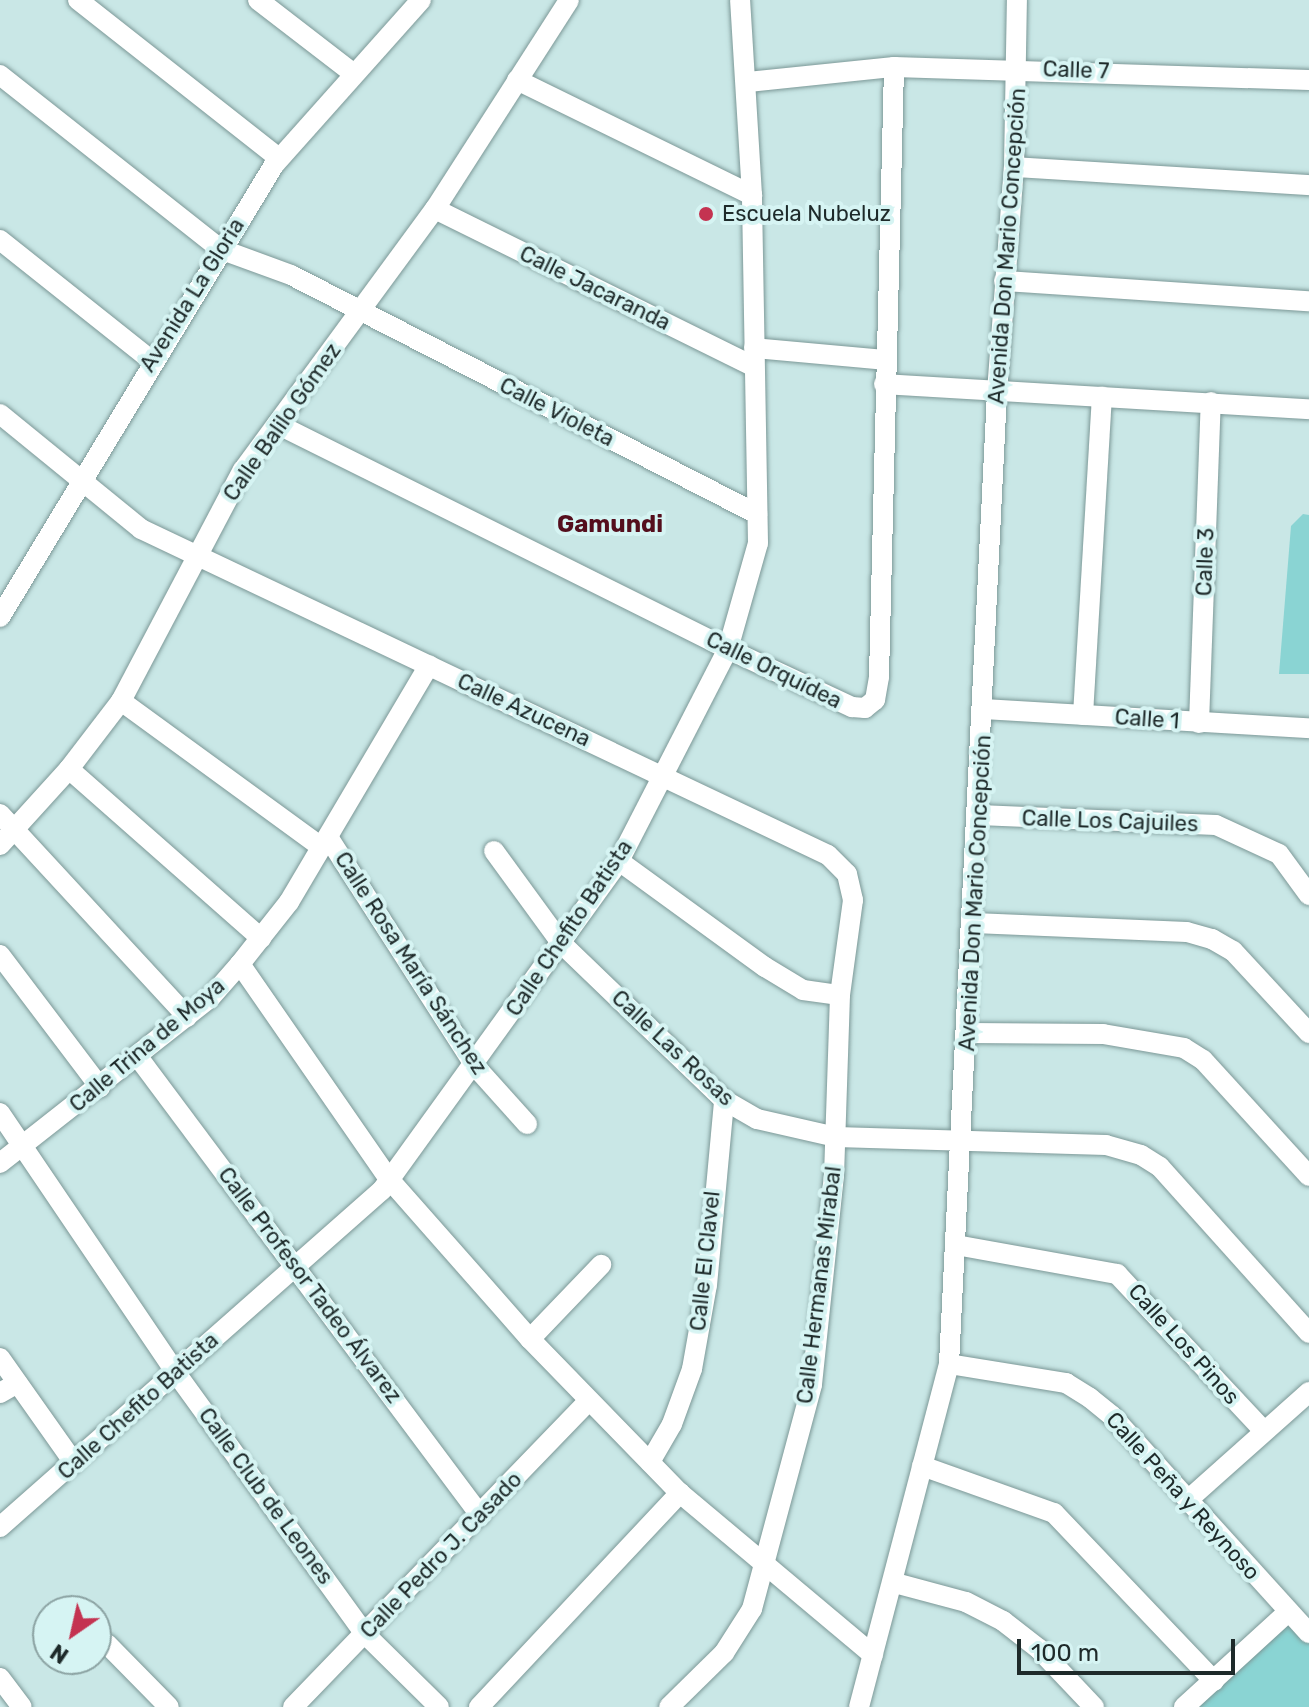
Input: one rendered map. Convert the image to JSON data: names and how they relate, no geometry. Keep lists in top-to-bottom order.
{
  "streets": {
    "street": [
      "Calle 7",
      "Avenida Don Mario Concepción",
      "Calle Jacaranda",
      "Avenida La Gloria",
      "Calle Violeta",
      "Calle Balilo Gómez",
      "Calle 3",
      "Calle Orquídea",
      "Calle Azucena",
      "Calle 1",
      "Calle Los Cajuiles",
      "Calle Chefito Batista",
      "Calle Rosa María Sánchez",
      "Calle Trina de Moya",
      "Calle Las Rosas",
      "Calle El Clavel",
      "Calle Profesor Tadeo Álvarez",
      "Calle Hermanas Mirabal",
      "Calle Los Pinos",
      "Calle Club de Leones",
      "Calle Peña y Reynoso",
      "Calle Pedro J. Casado"
    ]
  },
  "crossings": [
    ["Calle 7", "Avenida Don Mario Concepción"],
    ["Calle 7", "Calle Orquídea"],
    ["Calle 7", "Calle Chefito Batista"],
    ["Avenida Don Mario Concepción", "Calle 1"],
    ["Avenida Don Mario Concepción", "Calle Los Cajuiles"],
    ["Avenida Don Mario Concepción", "Calle Las Rosas"],
    ["Avenida Don Mario Concepción", "Calle Los Pinos"],
    ["Avenida Don Mario Concepción", "Calle Peña y Reynoso"],
    ["Calle Jacaranda", "Calle Balilo Gómez"],
    ["Calle Jacaranda", "Calle Chefito Batista"],
    ["Avenida La Gloria", "Calle Violeta"],
    ["Calle Violeta", "Calle Balilo Gómez"],
    ["Calle Violeta", "Calle Chefito Batista"],
    ["Calle Balilo Gómez", "Calle Orquídea"],
    ["Calle Balilo Gómez", "Calle Azucena"],
    ["Calle 3", "Calle 1"],
    ["Calle Orquídea", "Calle Chefito Batista"],
    ["Calle Azucena", "Calle Chefito Batista"],
    ["Calle Azucena", "Calle Trina de Moya"],
    ["Calle Azucena", "Calle Hermanas Mirabal"],
    ["Calle Chefito Batista", "Calle Rosa María Sánchez"],
    ["Calle Chefito Batista", "Calle Las Rosas"],
    ["Calle Chefito Batista", "Calle Profesor Tadeo Álvarez"],
    ["Calle Chefito Batista", "Calle Club de Leones"],
    ["Calle Rosa María Sánchez", "Calle Trina de Moya"],
    ["Calle Trina de Moya", "Calle Profesor Tadeo Álvarez"],
    ["Calle Trina de Moya", "Calle Club de Leones"],
    ["Calle Las Rosas", "Calle El Clavel"],
    ["Calle Las Rosas", "Calle Hermanas Mirabal"],
    ["Calle Profesor Tadeo Álvarez", "Calle Pedro J. Casado"],
    ["Calle Club de Leones", "Calle Pedro J. Casado"]
  ],
  "districts": ["Gamundi"],
  "places": ["Escuela Nubeluz"],
  "scale_bar": "100 m",
  "north": "bottom left"
}
